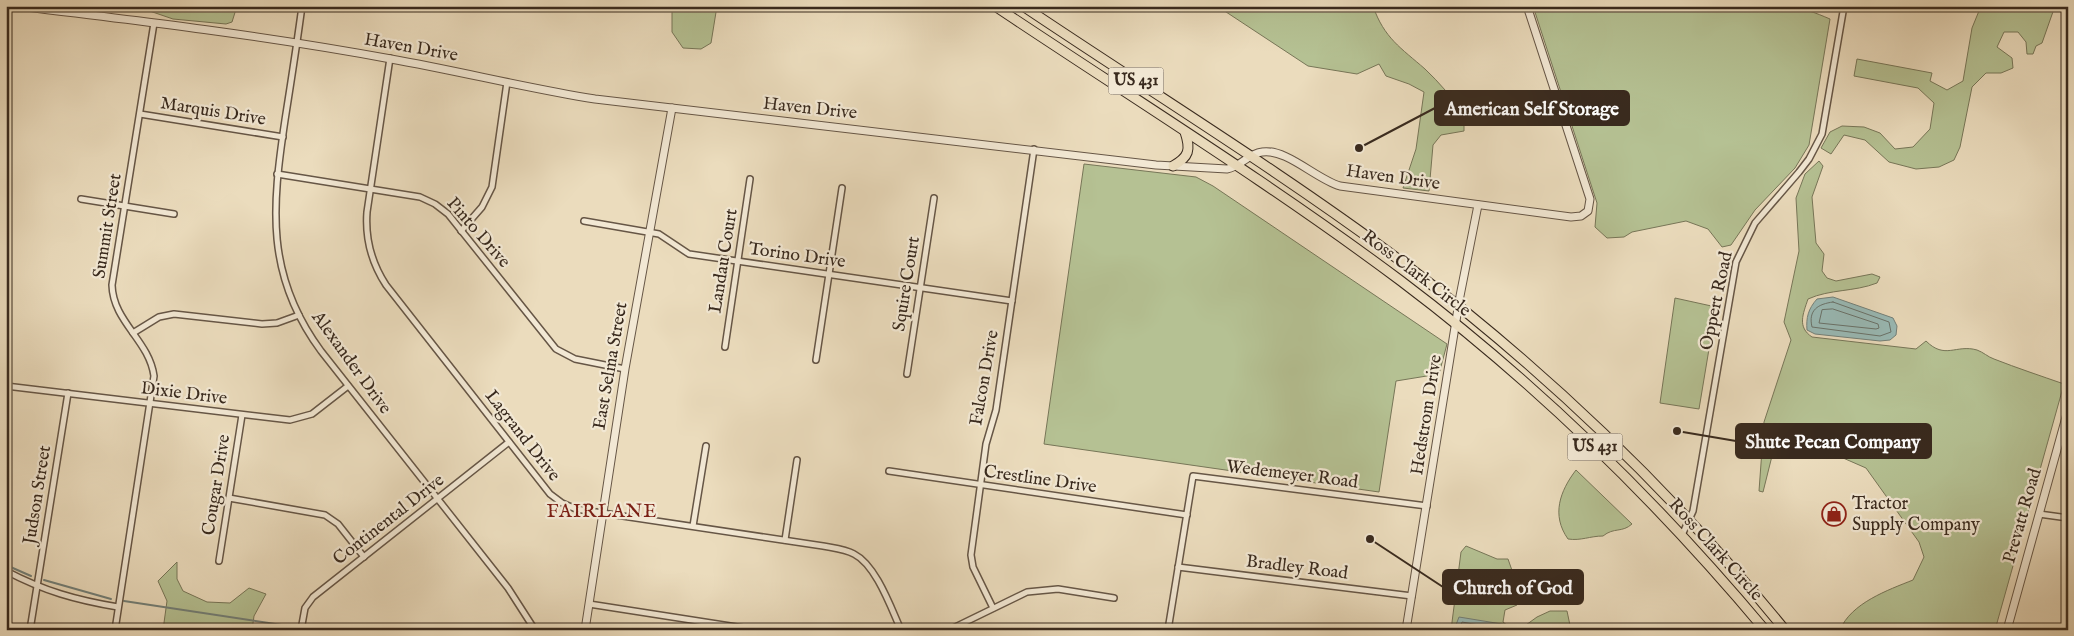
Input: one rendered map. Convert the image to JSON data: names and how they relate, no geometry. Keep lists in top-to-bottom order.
{
  "streets": {
    "highway": ["US 431", "Ross Clark Circle"],
    "street": [
      "Haven Drive",
      "Marquis Drive",
      "Summit Street",
      "Pinto Drive",
      "Torino Drive",
      "Landau Court",
      "Squire Court",
      "Oppert Road",
      "Alexander Drive",
      "East Selma Street",
      "Falcon Drive",
      "Dixie Drive",
      "Hedstrom Drive",
      "Lagrand Drive",
      "Wedemeyer Road",
      "Crestline Drive",
      "Cougar Drive",
      "Judson Street",
      "Prevatt Road",
      "Continental Drive",
      "Bradley Road"
    ]
  },
  "crossings": [
    ["Haven Drive", "Summit Street"],
    ["Haven Drive", "Ross Clark Circle"],
    ["Haven Drive", "Alexander Drive"],
    ["Haven Drive", "East Selma Street"],
    ["Haven Drive", "Falcon Drive"],
    ["Haven Drive", "Hedstrom Drive"],
    ["Haven Drive", "Lagrand Drive"],
    ["Marquis Drive", "Summit Street"],
    ["Marquis Drive", "Alexander Drive"],
    ["Summit Street", "Dixie Drive"],
    ["Pinto Drive", "Alexander Drive"],
    ["Pinto Drive", "East Selma Street"],
    ["Pinto Drive", "Lagrand Drive"],
    ["Torino Drive", "Landau Court"],
    ["Torino Drive", "Squire Court"],
    ["Torino Drive", "East Selma Street"],
    ["Torino Drive", "Falcon Drive"],
    ["Ross Clark Circle", "Oppert Road"],
    ["Ross Clark Circle", "Hedstrom Drive"],
    ["Alexander Drive", "Dixie Drive"],
    ["Alexander Drive", "Continental Drive"],
    ["East Selma Street", "Lagrand Drive"],
    ["Falcon Drive", "Crestline Drive"],
    ["Dixie Drive", "Cougar Drive"],
    ["Dixie Drive", "Judson Street"],
    ["Hedstrom Drive", "Wedemeyer Road"],
    ["Hedstrom Drive", "Bradley Road"],
    ["Lagrand Drive", "Continental Drive"],
    ["Wedemeyer Road", "Crestline Drive"]
  ],
  "districts": ["FAIRLANE"],
  "places": {
    "other": ["American Self Storage", "Shute Pecan Company", "Church of God"],
    "shop": ["Tractor Supply Company"]
  }
}
